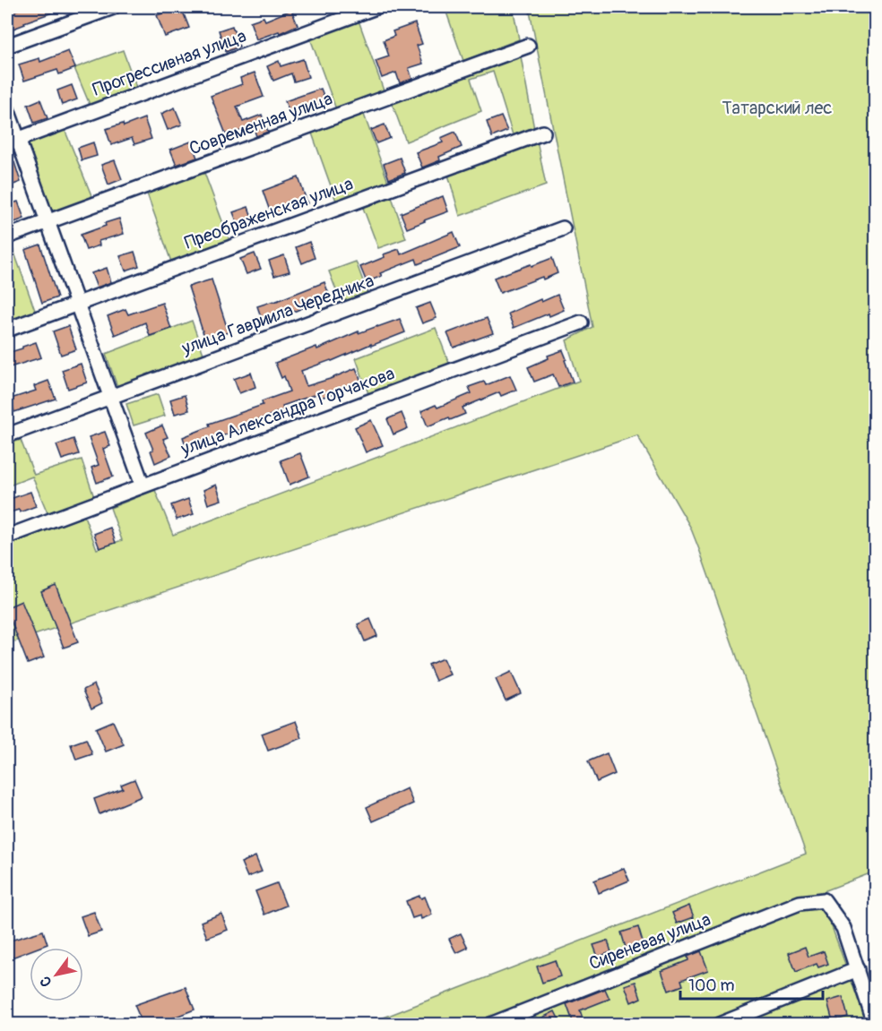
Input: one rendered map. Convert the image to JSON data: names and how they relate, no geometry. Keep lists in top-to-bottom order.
{
  "streets": {
    "street": [
      "Прогрессивная улица",
      "Современная улица",
      "Преображенская улица",
      "улица Гавриила Чередника",
      "улица Александра Горчакова",
      "Сиреневая улица"
    ]
  },
  "parks": ["Татарский лес"],
  "scale_bar": "100 m",
  "north": "bottom left"
}
